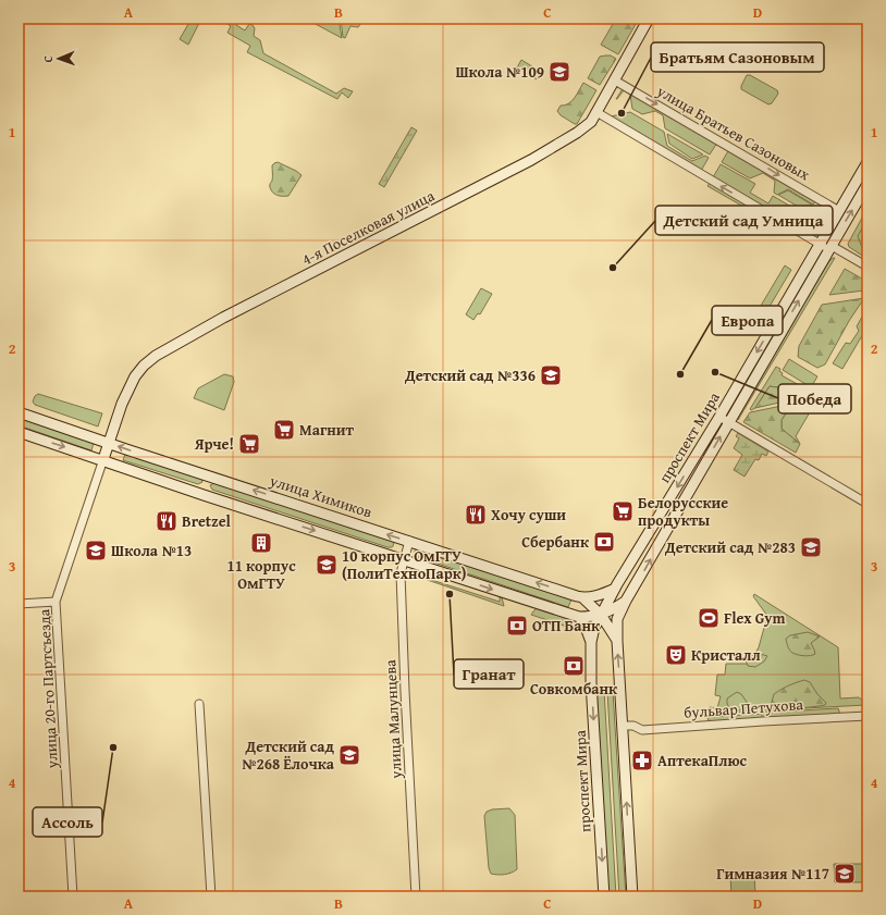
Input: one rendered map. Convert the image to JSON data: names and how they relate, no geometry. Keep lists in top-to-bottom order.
{
  "streets": {
    "main road": ["4-я Поселковая улица", "проспект Мира", "улица Химиков"],
    "street": [
      "улица Братьев Сазоновых",
      "улица 20-го Партсъезда",
      "бульвар Петухова",
      "улица Малунцева"
    ]
  },
  "crossings": [
    ["улица Братьев Сазоновых", "4-я Поселковая улица"],
    ["улица Братьев Сазоновых", "проспект Мира"],
    ["4-я Поселковая улица", "улица Химиков"],
    ["4-я Поселковая улица", "улица 20-го Партсъезда"],
    ["проспект Мира", "улица Химиков"],
    ["проспект Мира", "бульвар Петухова"],
    ["улица Химиков", "улица Малунцева"]
  ],
  "places": {
    "school or university": [
      "Школа №109",
      "Детский сад №336",
      "Детский сад №283",
      "Школа №13",
      "10 корпус ОмГТУ (ПолиТехноПарк)",
      "Детский сад №268 Ёлочка",
      "Гимназия №117"
    ],
    "other": [
      "Братьям Сазоновым",
      "Детский сад Умница",
      "Победа",
      "Европа",
      "Гранат",
      "Ассоль"
    ],
    "supermarket": ["Магнит", "Ярче!", "Белорусские продукты"],
    "restaurant": ["Хочу суши", "Bretzel"],
    "bank": ["Сбербанк", "ОТП Банк", "Совкомбанк"],
    "building": ["11 корпус ОмГТУ"],
    "sports": ["Flex Gym"],
    "theatre": ["Кристалл"],
    "pharmacy": ["АптекаПлюс"]
  },
  "north": "left",
  "grid": {
    "columns": [
      "A",
      "B",
      "C",
      "D"
    ],
    "rows": [
      "1",
      "2",
      "3",
      "4"
    ]
  }
}
